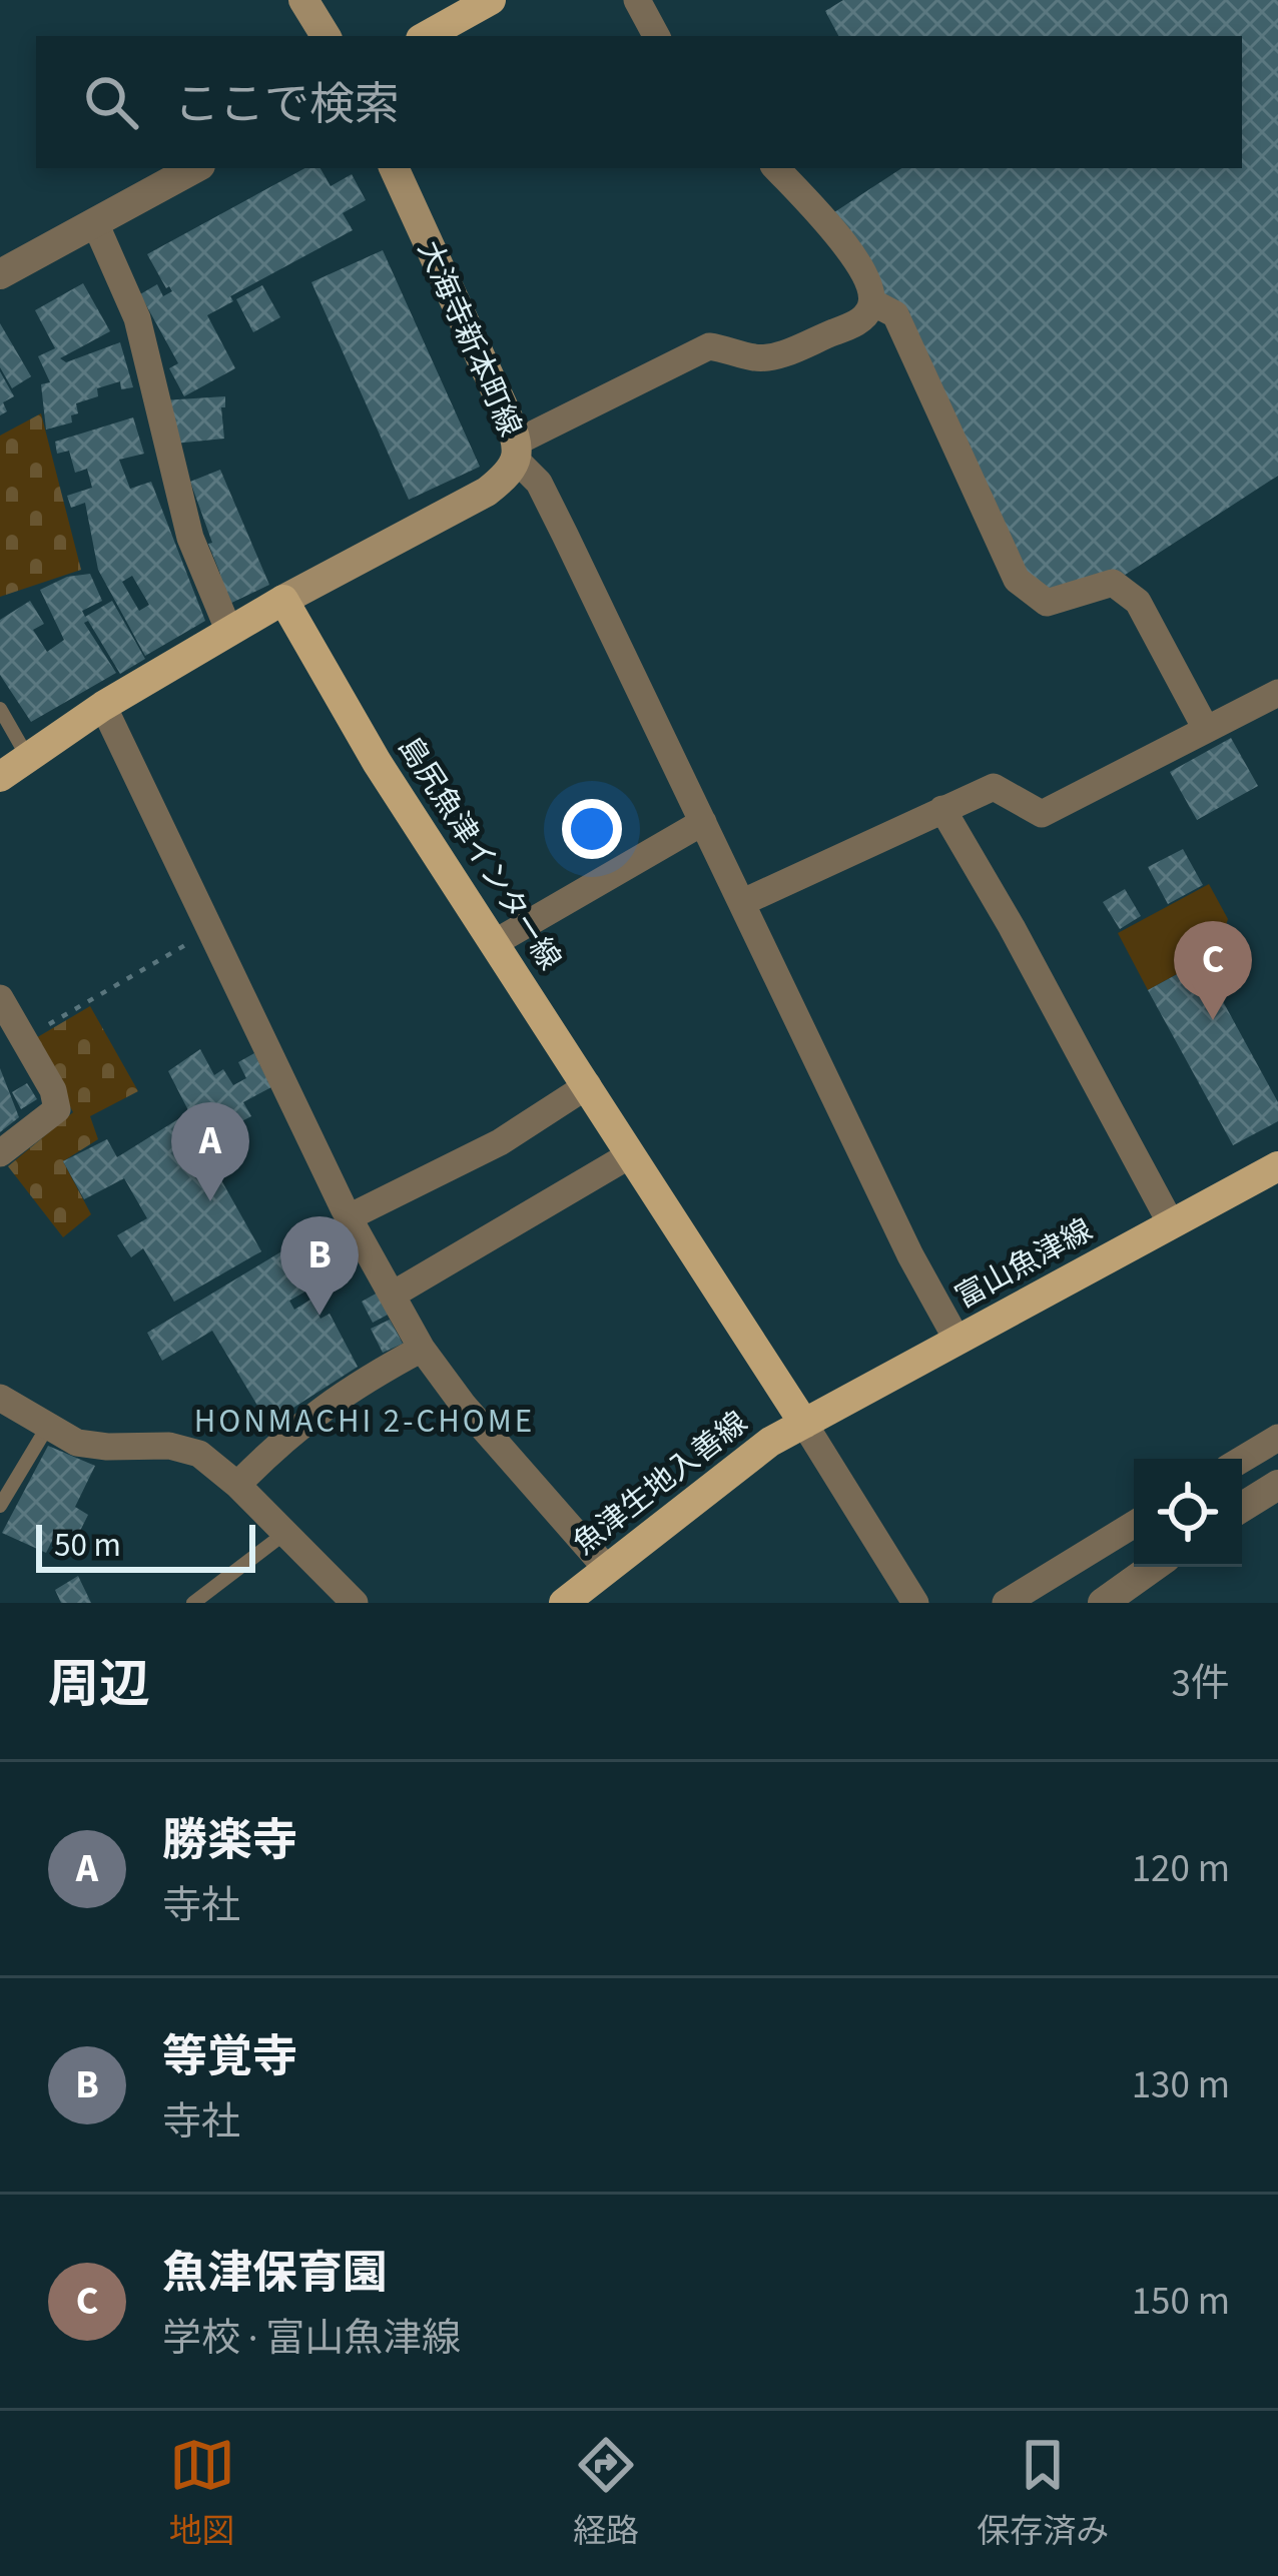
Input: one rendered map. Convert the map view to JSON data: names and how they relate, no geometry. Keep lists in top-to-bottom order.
{
  "streets": {
    "main road": [
      "大海寺新本町線",
      "島尻魚津インター線",
      "富山魚津線",
      "魚津生地入善線"
    ]
  },
  "crossings": [
    ["大海寺新本町線", "島尻魚津インター線"],
    ["島尻魚津インター線", "富山魚津線"],
    ["島尻魚津インター線", "魚津生地入善線"],
    ["富山魚津線", "魚津生地入善線"]
  ],
  "districts": ["HONMACHI 2-CHOME"],
  "scale_bar": "50 m",
  "page": {
    "search": "ここで検索",
    "pins": ["C", "A", "B"],
    "scale": "50 m",
    "heading": ["周辺", "3件"],
    "list": [
      {
        "mark": "A",
        "name": "勝楽寺",
        "note": "寺社",
        "value": "120 m"
      },
      {
        "mark": "B",
        "name": "等覚寺",
        "note": "寺社",
        "value": "130 m"
      },
      {
        "mark": "C",
        "name": "魚津保育園",
        "note": "学校 · 富山魚津線",
        "value": "150 m"
      }
    ],
    "nav": ["地図", "経路", "保存済み"]
  }
}
